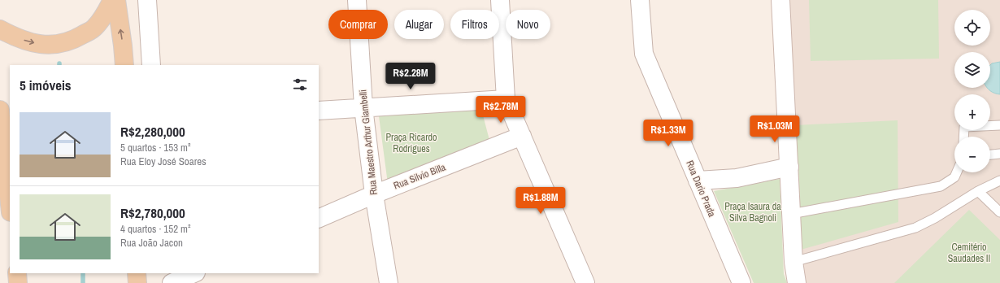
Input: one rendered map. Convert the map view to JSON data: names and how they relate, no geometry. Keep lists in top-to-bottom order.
{
  "streets": {
    "street": ["Rua Maestro Arthur Giambelli", "Rua Silvio Billa", "Rua Dario Prada"]
  },
  "crossings": [
    ["Rua Maestro Arthur Giambelli", "Rua Silvio Billa"]
  ],
  "parks": ["Praça Ricardo Rodrigues", "Praça Isaura da Silva Bagnoli", "Cemitério Saudades II"],
  "page": {
    "map_buttons": ["+", "−"],
    "chip": [
      "Comprar",
      "Alugar",
      "Filtros",
      "Novo"
    ],
    "price": [
      "R$2.28M",
      "R$2.78M",
      "R$1.03M",
      "R$1.33M",
      "R$1.88M"
    ],
    "heading": "5 imóveis",
    "list": [
      {
        "name": "R$2,280,000",
        "note": "5 quartos · 153 m² · Rua Eloy José Soares"
      },
      {
        "name": "R$2,780,000",
        "note": "4 quartos · 152 m² · Rua João Jacon"
      }
    ]
  }
}
